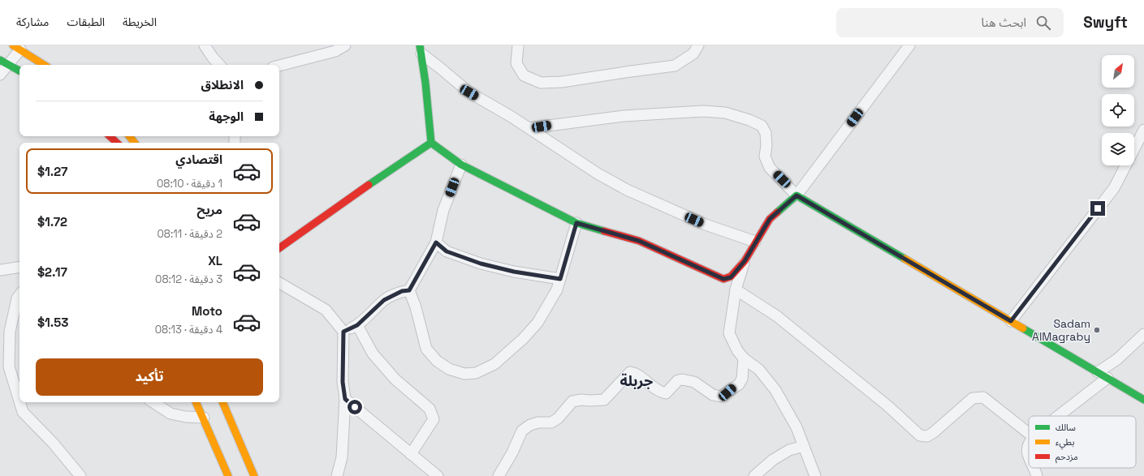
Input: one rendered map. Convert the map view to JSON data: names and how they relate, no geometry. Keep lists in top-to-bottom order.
{
  "districts": ["جربلة"],
  "places": ["Sadam AlMagraby"],
  "legend": ["سالك", "بطيء", "مزدحم"],
  "north": "top right",
  "page": {
    "header": "Swyft",
    "search": "ابحث هنا",
    "nav": ["الخريطة", "الطبقات", "مشاركة"],
    "banner": ["الانطلاق", "الوجهة"],
    "list": [
      {
        "name": "اقتصادي",
        "note": "1 دقيقة · 08:10",
        "value": "$1.27"
      },
      {
        "name": "مريح",
        "note": "2 دقيقة · 08:11",
        "value": "$1.72"
      },
      {
        "name": "XL",
        "note": "3 دقيقة · 08:12",
        "value": "$2.17"
      },
      {
        "name": "Moto",
        "note": "4 دقيقة · 08:13",
        "value": "$1.53"
      }
    ],
    "buttons": "تأكيد"
  }
}
